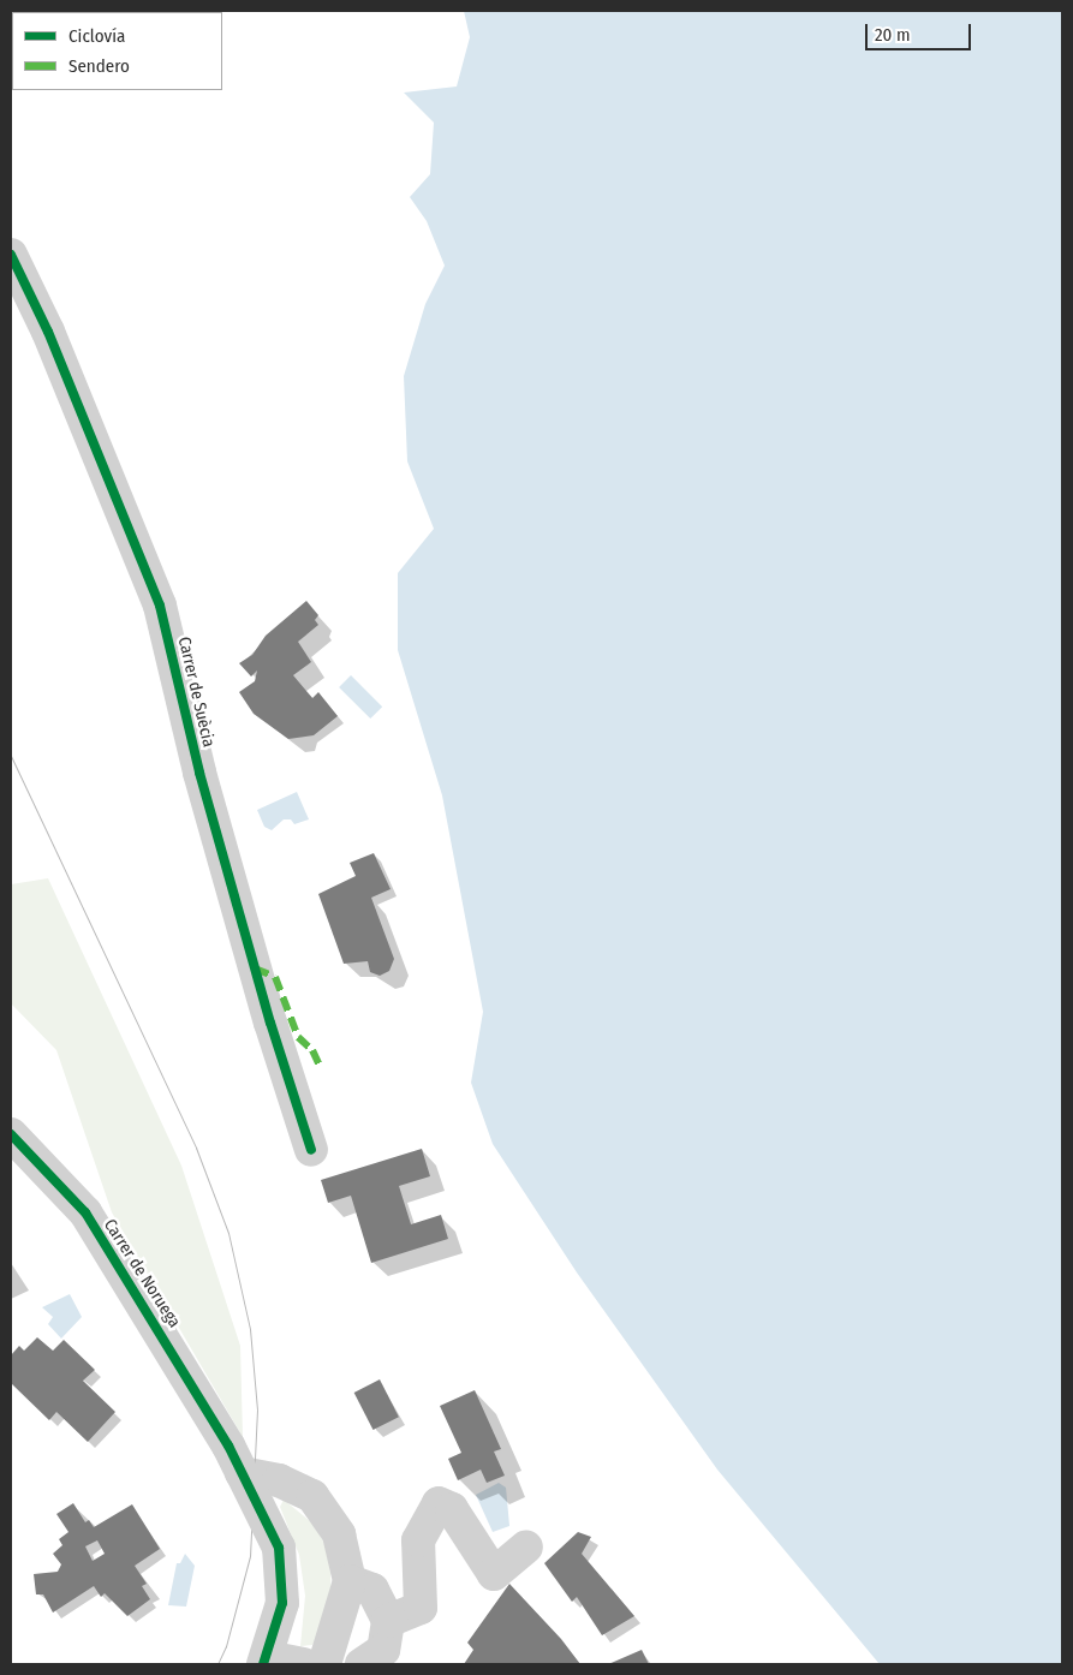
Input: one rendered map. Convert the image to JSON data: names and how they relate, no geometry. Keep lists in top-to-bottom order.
{
  "streets": {
    "street": ["Carrer de Suècia", "Carrer de Noruega"]
  },
  "legend": ["Ciclovía", "Sendero"],
  "scale_bar": "20 m"
}
